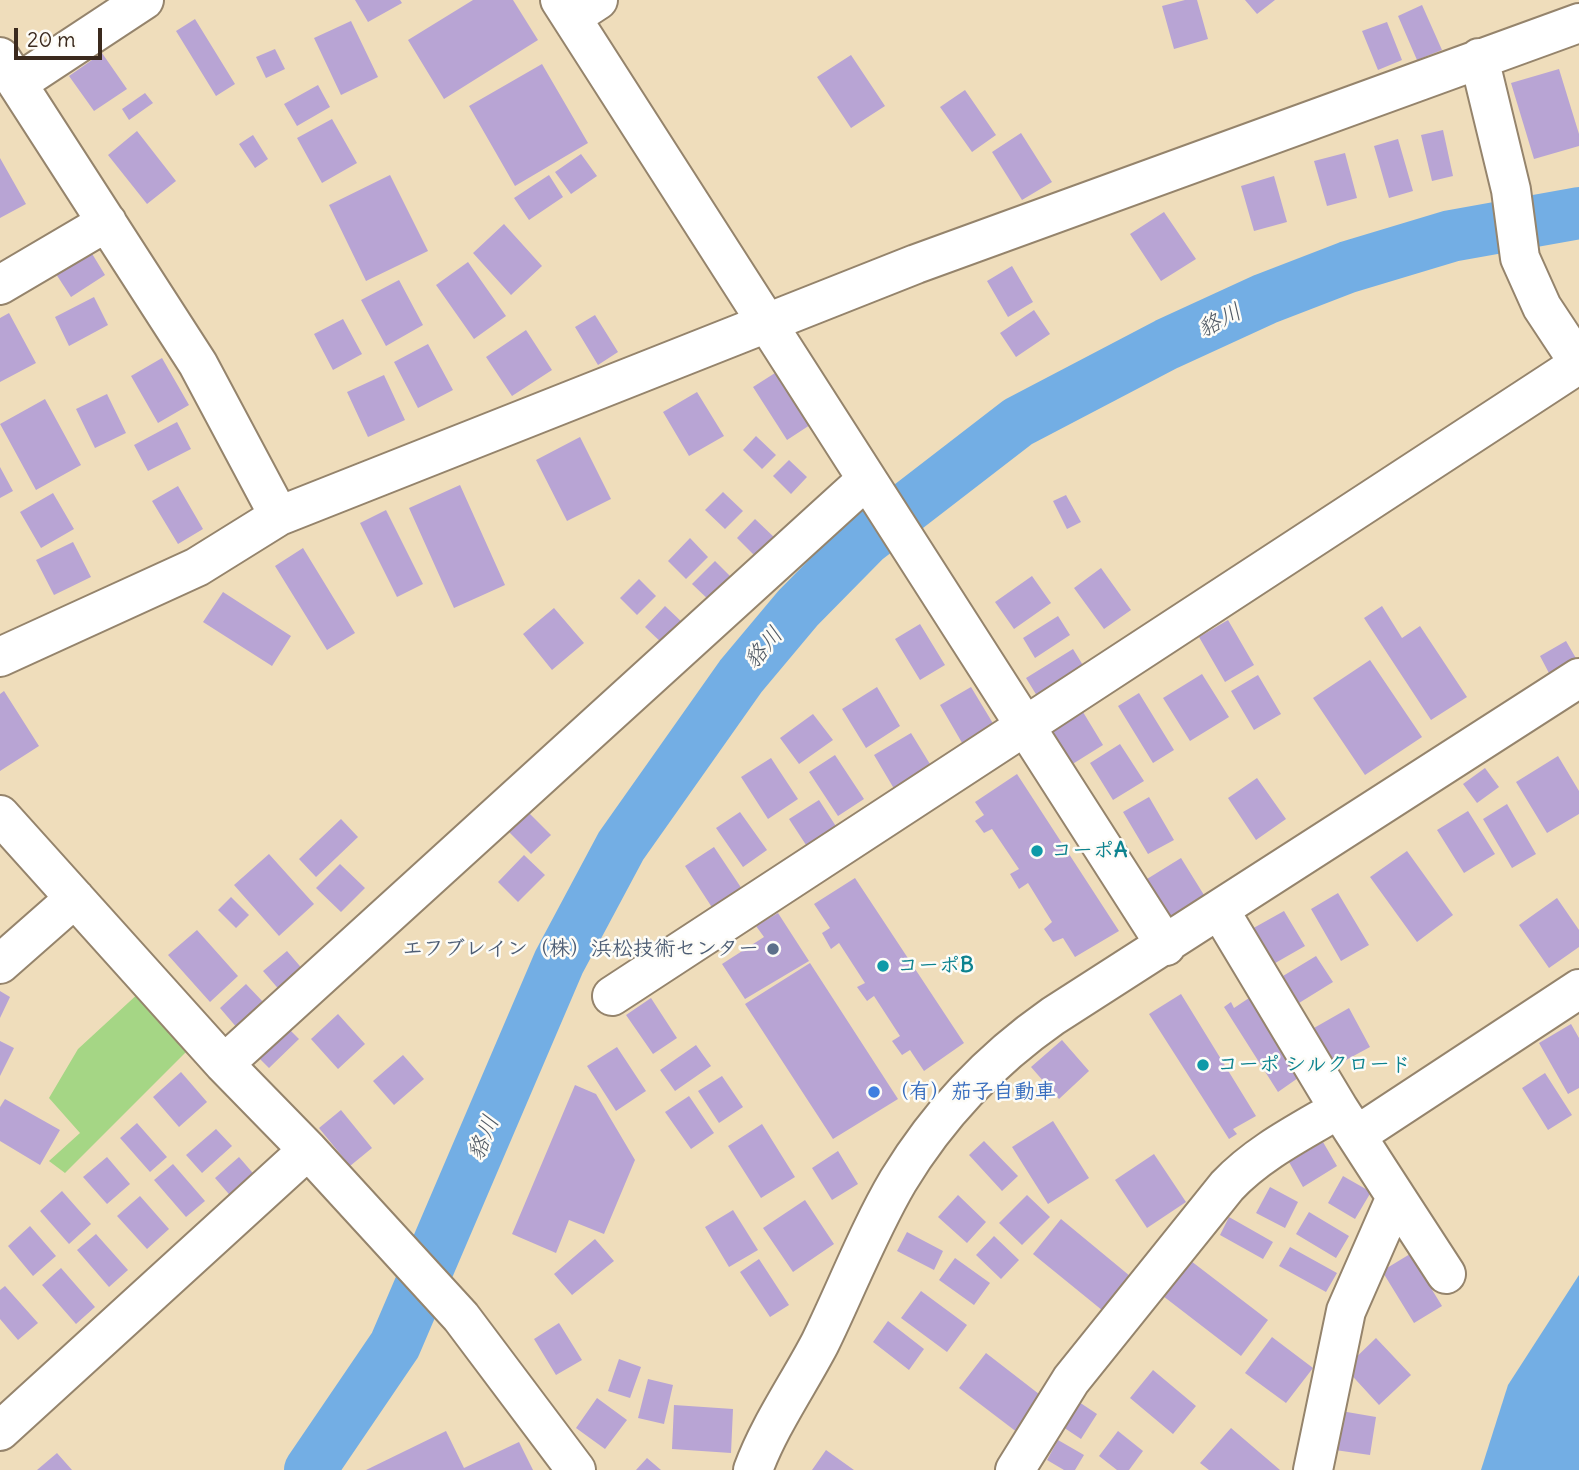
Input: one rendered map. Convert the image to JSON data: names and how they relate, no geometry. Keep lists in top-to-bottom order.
{
  "water": ["貉川"],
  "places": [
    "コーポA",
    "エフブレイン（株）浜松技術センター",
    "コーポB",
    "コーポ シルクロード",
    "（有）茄子自動車"
  ],
  "scale_bar": "20 m"
}
